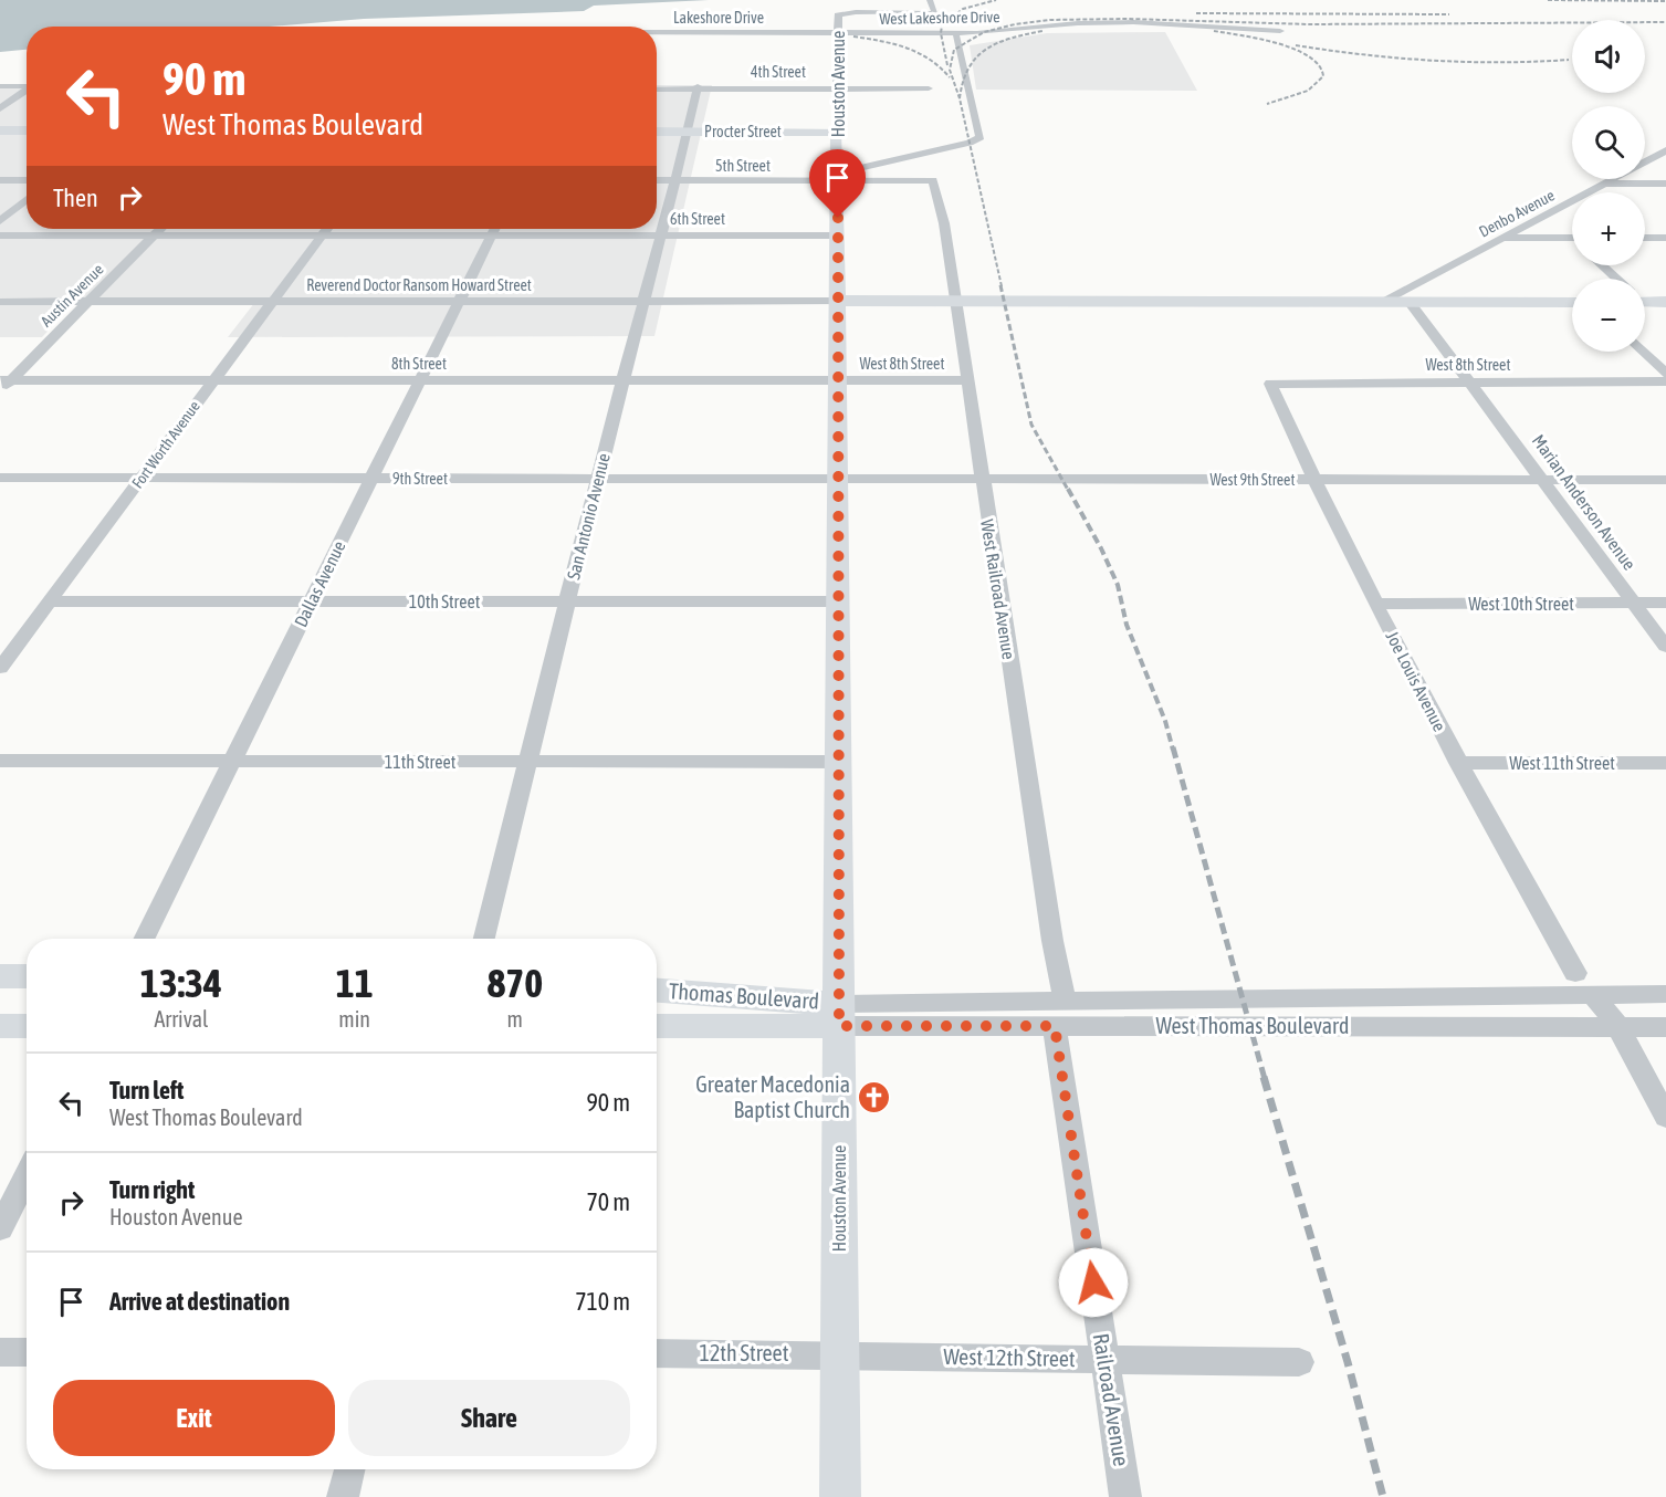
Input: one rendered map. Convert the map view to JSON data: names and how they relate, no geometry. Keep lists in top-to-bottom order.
{
  "streets": {
    "main road": ["Houston Avenue", "Procter Street", "Thomas Boulevard"],
    "street": [
      "Lakeshore Drive",
      "West Lakeshore Drive",
      "4th Street",
      "5th Street",
      "Denbo Avenue",
      "6th Street",
      "Reverend Doctor Ransom Howard Street",
      "Austin Avenue",
      "8th Street",
      "West 8th Street",
      "Fort Worth Avenue",
      "9th Street",
      "West 9th Street",
      "Marian Anderson Avenue",
      "San Antonio Avenue",
      "Dallas Avenue",
      "West Railroad Avenue",
      "10th Street",
      "West 10th Street",
      "Joe Louis Avenue",
      "11th Street",
      "West 11th Street",
      "West Thomas Boulevard",
      "12th Street",
      "West 12th Street",
      "Railroad Avenue"
    ]
  },
  "crossings": [
    ["Lakeshore Drive", "West Lakeshore Drive"],
    ["Lakeshore Drive", "Houston Avenue"],
    ["West Lakeshore Drive", "Houston Avenue"],
    ["4th Street", "Houston Avenue"],
    ["4th Street", "San Antonio Avenue"],
    ["Houston Avenue", "Procter Street"],
    ["Houston Avenue", "5th Street"],
    ["Houston Avenue", "6th Street"],
    ["Houston Avenue", "Reverend Doctor Ransom Howard Street"],
    ["Houston Avenue", "8th Street"],
    ["Houston Avenue", "West 8th Street"],
    ["Houston Avenue", "9th Street"],
    ["Houston Avenue", "West 9th Street"],
    ["Houston Avenue", "West Railroad Avenue"],
    ["Houston Avenue", "10th Street"],
    ["Houston Avenue", "11th Street"],
    ["Houston Avenue", "Thomas Boulevard"],
    ["Houston Avenue", "West Thomas Boulevard"],
    ["Houston Avenue", "12th Street"],
    ["Houston Avenue", "West 12th Street"],
    ["Procter Street", "San Antonio Avenue"],
    ["5th Street", "San Antonio Avenue"],
    ["5th Street", "West Railroad Avenue"],
    ["6th Street", "Austin Avenue"],
    ["6th Street", "Fort Worth Avenue"],
    ["6th Street", "San Antonio Avenue"],
    ["Reverend Doctor Ransom Howard Street", "Austin Avenue"],
    ["Reverend Doctor Ransom Howard Street", "Fort Worth Avenue"],
    ["Reverend Doctor Ransom Howard Street", "San Antonio Avenue"],
    ["Reverend Doctor Ransom Howard Street", "Dallas Avenue"],
    ["Austin Avenue", "8th Street"],
    ["8th Street", "West 8th Street"],
    ["8th Street", "Fort Worth Avenue"],
    ["8th Street", "San Antonio Avenue"],
    ["8th Street", "Dallas Avenue"],
    ["West 8th Street", "Marian Anderson Avenue"],
    ["West 8th Street", "West Railroad Avenue"],
    ["West 8th Street", "Joe Louis Avenue"],
    ["Fort Worth Avenue", "9th Street"],
    ["Fort Worth Avenue", "10th Street"],
    ["9th Street", "West 9th Street"],
    ["9th Street", "San Antonio Avenue"],
    ["9th Street", "Dallas Avenue"],
    ["West 9th Street", "Marian Anderson Avenue"],
    ["West 9th Street", "West Railroad Avenue"],
    ["West 9th Street", "Joe Louis Avenue"],
    ["Marian Anderson Avenue", "West 10th Street"],
    ["San Antonio Avenue", "10th Street"],
    ["San Antonio Avenue", "11th Street"],
    ["Dallas Avenue", "10th Street"],
    ["Dallas Avenue", "11th Street"],
    ["West Railroad Avenue", "West Thomas Boulevard"],
    ["West 10th Street", "Joe Louis Avenue"],
    ["Joe Louis Avenue", "West 11th Street"],
    ["Thomas Boulevard", "West Thomas Boulevard"],
    ["West Thomas Boulevard", "Railroad Avenue"],
    ["12th Street", "West 12th Street"],
    ["West 12th Street", "Railroad Avenue"]
  ],
  "places": {
    "church": ["Greater Macedonia Baptist Church"]
  },
  "page": {
    "map_buttons": ["+", "−"],
    "turn": ["90 m", "West Thomas Boulevard"],
    "then": "Then",
    "eta": [
      "13:34",
      "Arrival",
      "11",
      "min",
      "870",
      "m"
    ],
    "list": [
      {
        "name": "Turn left",
        "note": "West Thomas Boulevard",
        "value": "90 m"
      },
      {
        "name": "Turn right",
        "note": "Houston Avenue",
        "value": "70 m"
      },
      {
        "name": "Arrive at destination",
        "value": "710 m"
      }
    ],
    "buttons": ["Exit", "Share"]
  }
}
